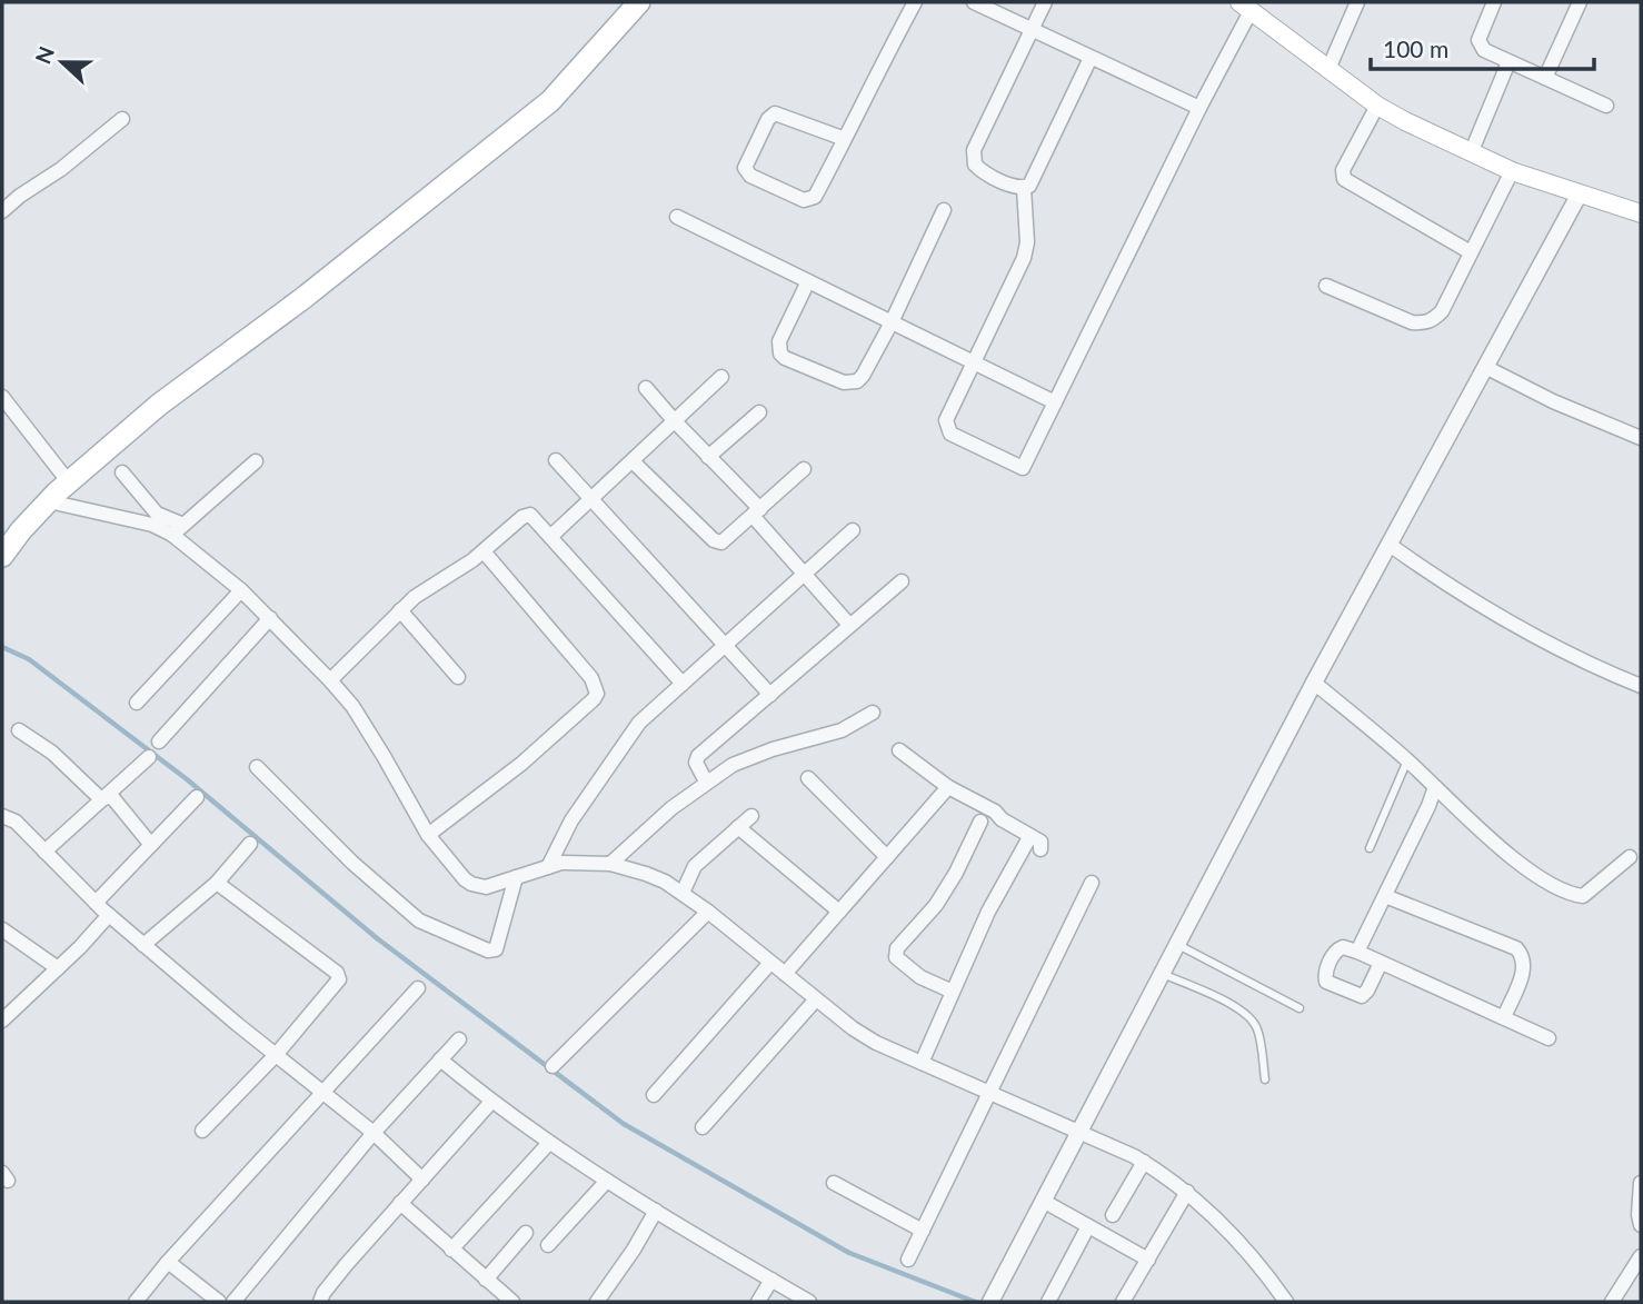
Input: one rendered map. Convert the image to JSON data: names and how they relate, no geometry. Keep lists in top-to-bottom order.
{
  "scale_bar": "100 m",
  "north": "left"
}
